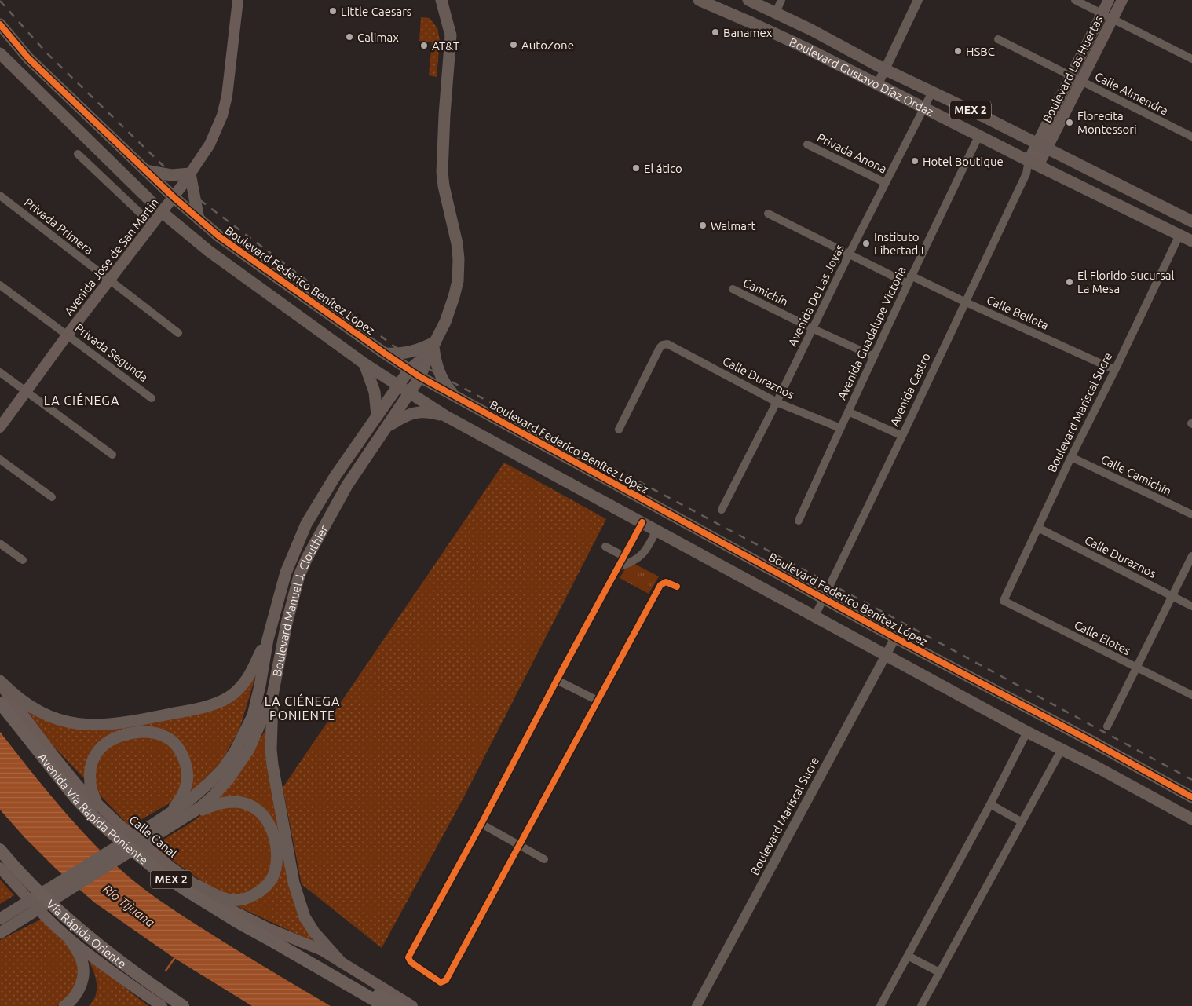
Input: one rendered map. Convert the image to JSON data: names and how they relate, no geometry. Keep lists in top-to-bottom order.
{
  "streets": {
    "highway": ["MEX 2", "Avenida Vía Rápida Poniente", "Vía Rápida Oriente"],
    "main road": [
      "Boulevard Las Huertas",
      "Boulevard Gustavo Díaz Ordaz",
      "Avenida Jose de San Martin",
      "Boulevard Federico Benítez López",
      "Boulevard Manuel J. Clouthier",
      "Calle Canal"
    ],
    "street": [
      "Calle Almendra",
      "Privada Anona",
      "Privada Primera",
      "Camichín",
      "Avenida De Las Joyas",
      "Calle Bellota",
      "Avenida Guadalupe Victoria",
      "Privada Segunda",
      "Calle Duraznos",
      "Avenida Castro",
      "Boulevard Mariscal Sucre",
      "Calle Camichín",
      "Calle Elotes"
    ]
  },
  "crossings": [
    ["Boulevard Las Huertas", "Boulevard Gustavo Díaz Ordaz"],
    ["Boulevard Las Huertas", "Calle Almendra"],
    ["Boulevard Gustavo Díaz Ordaz", "Avenida De Las Joyas"],
    ["Boulevard Gustavo Díaz Ordaz", "Avenida Guadalupe Victoria"],
    ["Boulevard Gustavo Díaz Ordaz", "Avenida Castro"],
    ["Boulevard Gustavo Díaz Ordaz", "Boulevard Mariscal Sucre"],
    ["Privada Anona", "Avenida De Las Joyas"],
    ["Privada Primera", "Avenida Jose de San Martin"],
    ["Avenida Jose de San Martin", "Boulevard Federico Benítez López"],
    ["Avenida Jose de San Martin", "Privada Segunda"],
    ["Boulevard Federico Benítez López", "Avenida Castro"],
    ["Boulevard Federico Benítez López", "Boulevard Mariscal Sucre"],
    ["Boulevard Federico Benítez López", "Boulevard Manuel J. Clouthier"],
    ["Camichín", "Avenida De Las Joyas"],
    ["Camichín", "Avenida Guadalupe Victoria"],
    ["Avenida De Las Joyas", "Calle Bellota"],
    ["Avenida De Las Joyas", "Calle Duraznos"],
    ["Calle Bellota", "Avenida Guadalupe Victoria"],
    ["Calle Bellota", "Avenida Castro"],
    ["Calle Bellota", "Boulevard Mariscal Sucre"],
    ["Avenida Guadalupe Victoria", "Calle Duraznos"],
    ["Calle Duraznos", "Boulevard Mariscal Sucre"],
    ["Boulevard Mariscal Sucre", "Calle Camichín"],
    ["Boulevard Mariscal Sucre", "Calle Elotes"]
  ],
  "districts": ["LA CIÉNEGA", "LA CIÉNEGA PONIENTE"],
  "water": ["Río Tijuana"],
  "places": [
    "Little Caesars",
    "Banamex",
    "Calimax",
    "AutoZone",
    "AT&T",
    "HSBC",
    "Florecita Montessori",
    "Hotel Boutique",
    "El ático",
    "Walmart",
    "Instituto Libertad I",
    "El Florido-Sucursal La Mesa"
  ]
}
